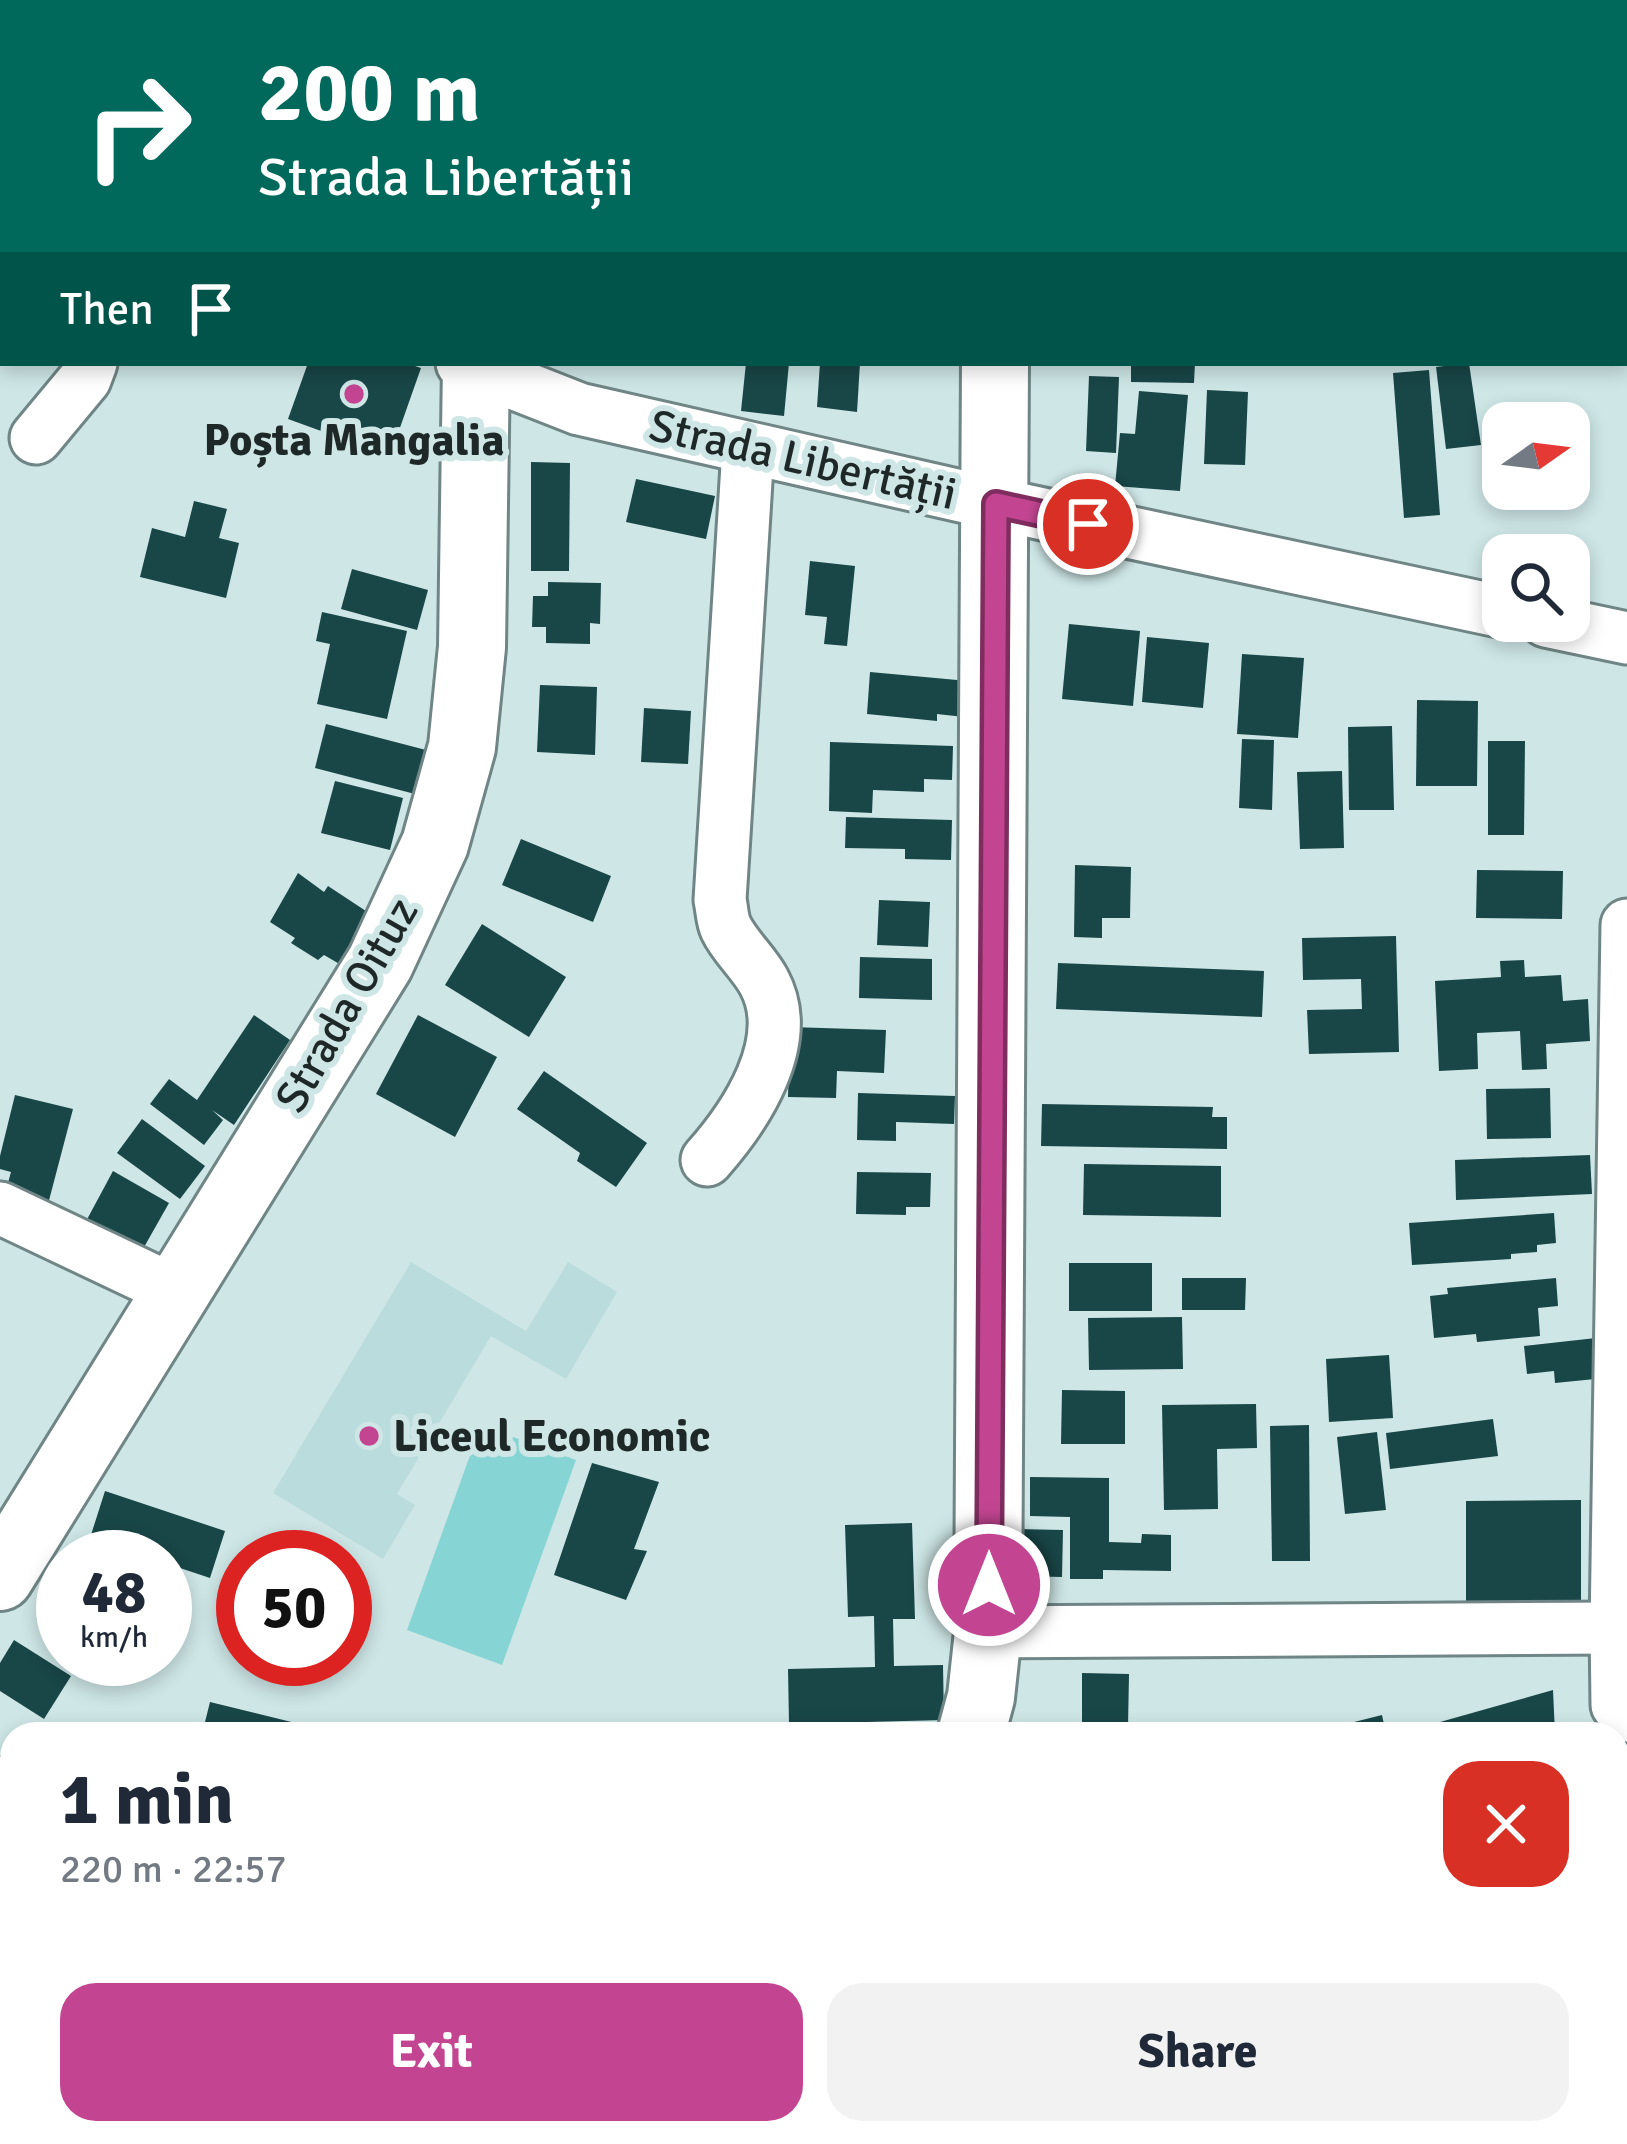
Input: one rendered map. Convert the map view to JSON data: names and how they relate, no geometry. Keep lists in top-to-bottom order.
{
  "streets": {
    "main road": ["Strada Oituz"],
    "street": ["Strada Libertății"]
  },
  "places": ["Poșta Mangalia", "Liceul Economic"],
  "north": "right",
  "page": {
    "turn": ["200 m", "Strada Libertății"],
    "then": "Then",
    "speed": "48 km/h",
    "limit": "50",
    "heading": ["1 min", "220 m · 22:57"],
    "buttons": ["Exit", "Share"]
  }
}
